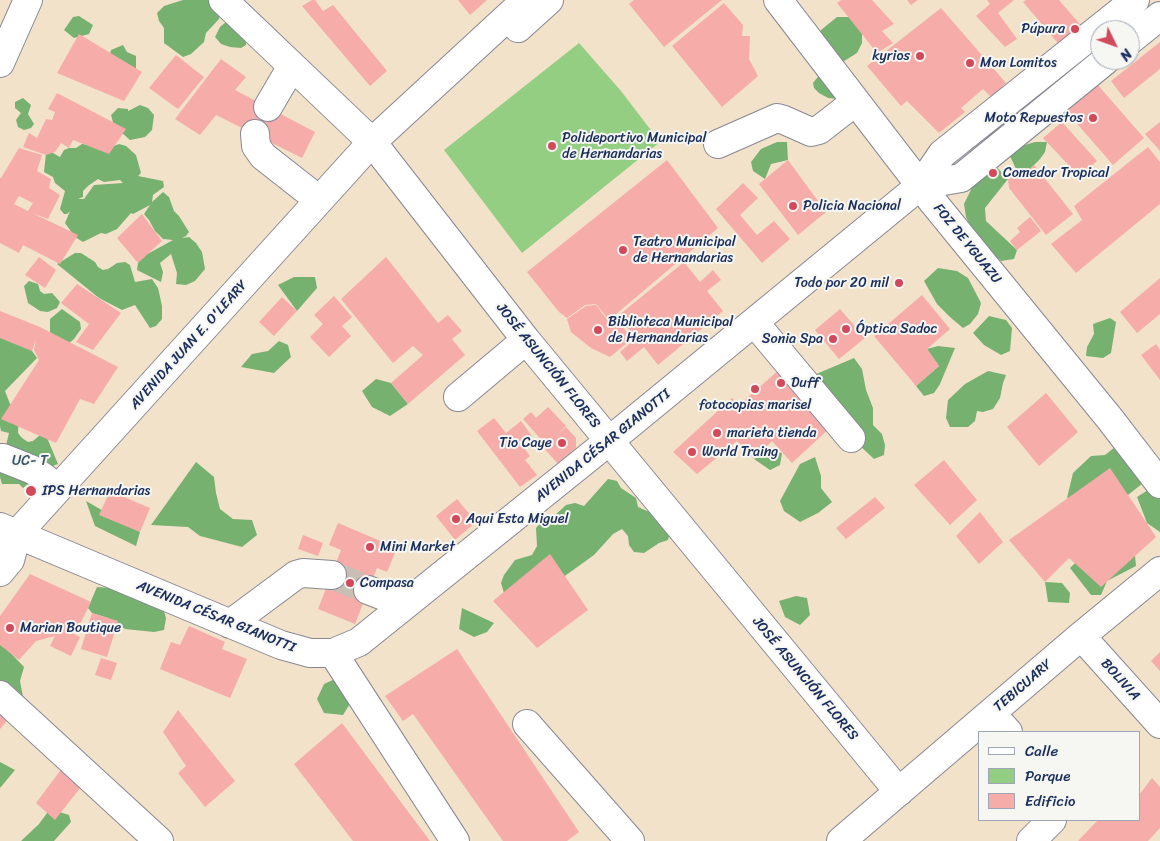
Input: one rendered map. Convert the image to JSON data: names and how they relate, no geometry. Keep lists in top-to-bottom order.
{
  "streets": {
    "street": [
      "FOZ DE YGUAZU",
      "AVENIDA JUAN E. O'LEARY",
      "JOSÉ ASUNCIÓN FLORES",
      "AVENIDA CÉSAR GIANOTTI",
      "BOLIVIA",
      "TEBICUARY"
    ]
  },
  "crossings": [
    ["FOZ DE YGUAZU", "AVENIDA CÉSAR GIANOTTI"],
    ["AVENIDA JUAN E. O'LEARY", "JOSÉ ASUNCIÓN FLORES"],
    ["AVENIDA JUAN E. O'LEARY", "AVENIDA CÉSAR GIANOTTI"],
    ["JOSÉ ASUNCIÓN FLORES", "AVENIDA CÉSAR GIANOTTI"],
    ["JOSÉ ASUNCIÓN FLORES", "TEBICUARY"],
    ["BOLIVIA", "TEBICUARY"]
  ],
  "parks": ["UC- T"],
  "places": [
    "Púpura",
    "kyrios",
    "Mon Lomitos",
    "Moto Repuestos",
    "Polideportivo Municipal de Hernandarias",
    "Comedor Tropical",
    "Policia Nacional",
    "Teatro Municipal de Hernandarias",
    "Todo por 20 mil",
    "Óptica Sadoc",
    "Biblioteca Municipal de Hernandarias",
    "Sonia Spa",
    "Duff",
    "fotocopias marisel",
    "marieta tienda",
    "Tio Caye",
    "World Traing",
    "IPS Hernandarias",
    "Aqui Esta Miguel",
    "Mini Market",
    "Compasa",
    "Marian Boutique"
  ],
  "legend": ["Calle", "Parque", "Edificio"],
  "north": "bottom right"
}
